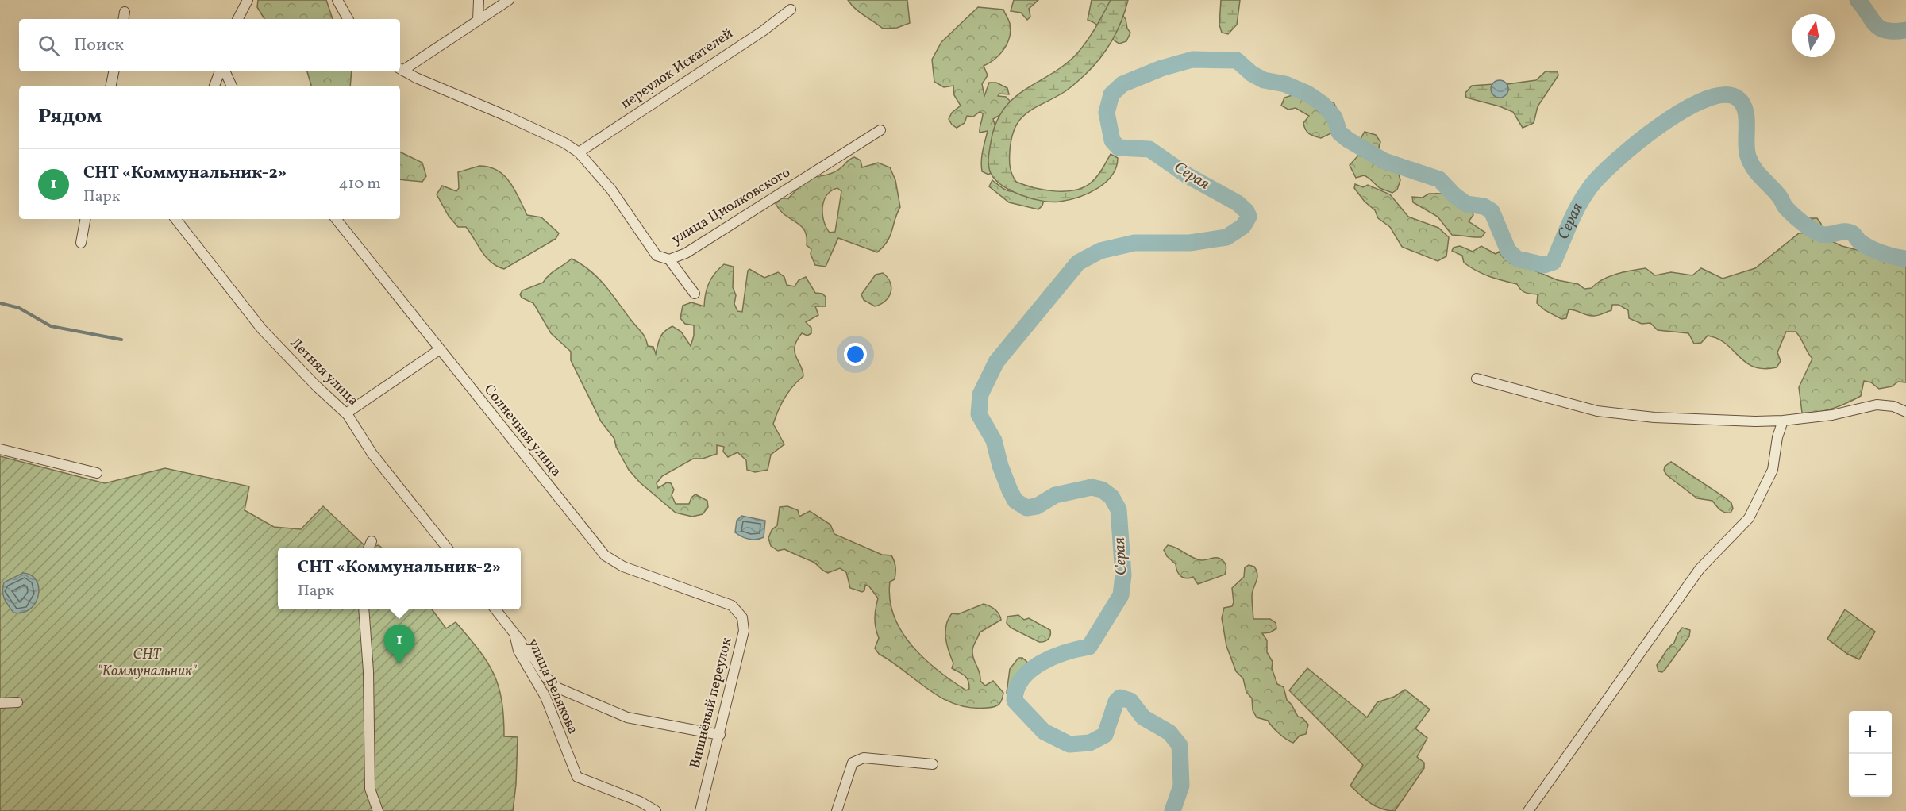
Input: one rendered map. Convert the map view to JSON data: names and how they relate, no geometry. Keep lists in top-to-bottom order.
{
  "streets": {
    "street": [
      "переулок Искателей",
      "улица Циолковского",
      "Летняя улица",
      "Солнечная улица",
      "улица Белякова",
      "Вишнёвый переулок"
    ]
  },
  "crossings": [
    ["переулок Искателей", "улица Циолковского"],
    ["Солнечная улица", "Вишнёвый переулок"]
  ],
  "water": ["Серая"],
  "parks": ["СНТ \"Коммунальник\""],
  "north": "top",
  "page": {
    "search": "Поиск",
    "heading": "Рядом",
    "list": [
      {
        "mark": "1",
        "name": "СНТ «Коммунальник-2»",
        "note": "Парк",
        "value": "410 m"
      }
    ],
    "popup": ["СНТ «Коммунальник-2»", "Парк"],
    "pins": "1",
    "map_buttons": ["+", "−"]
  }
}
